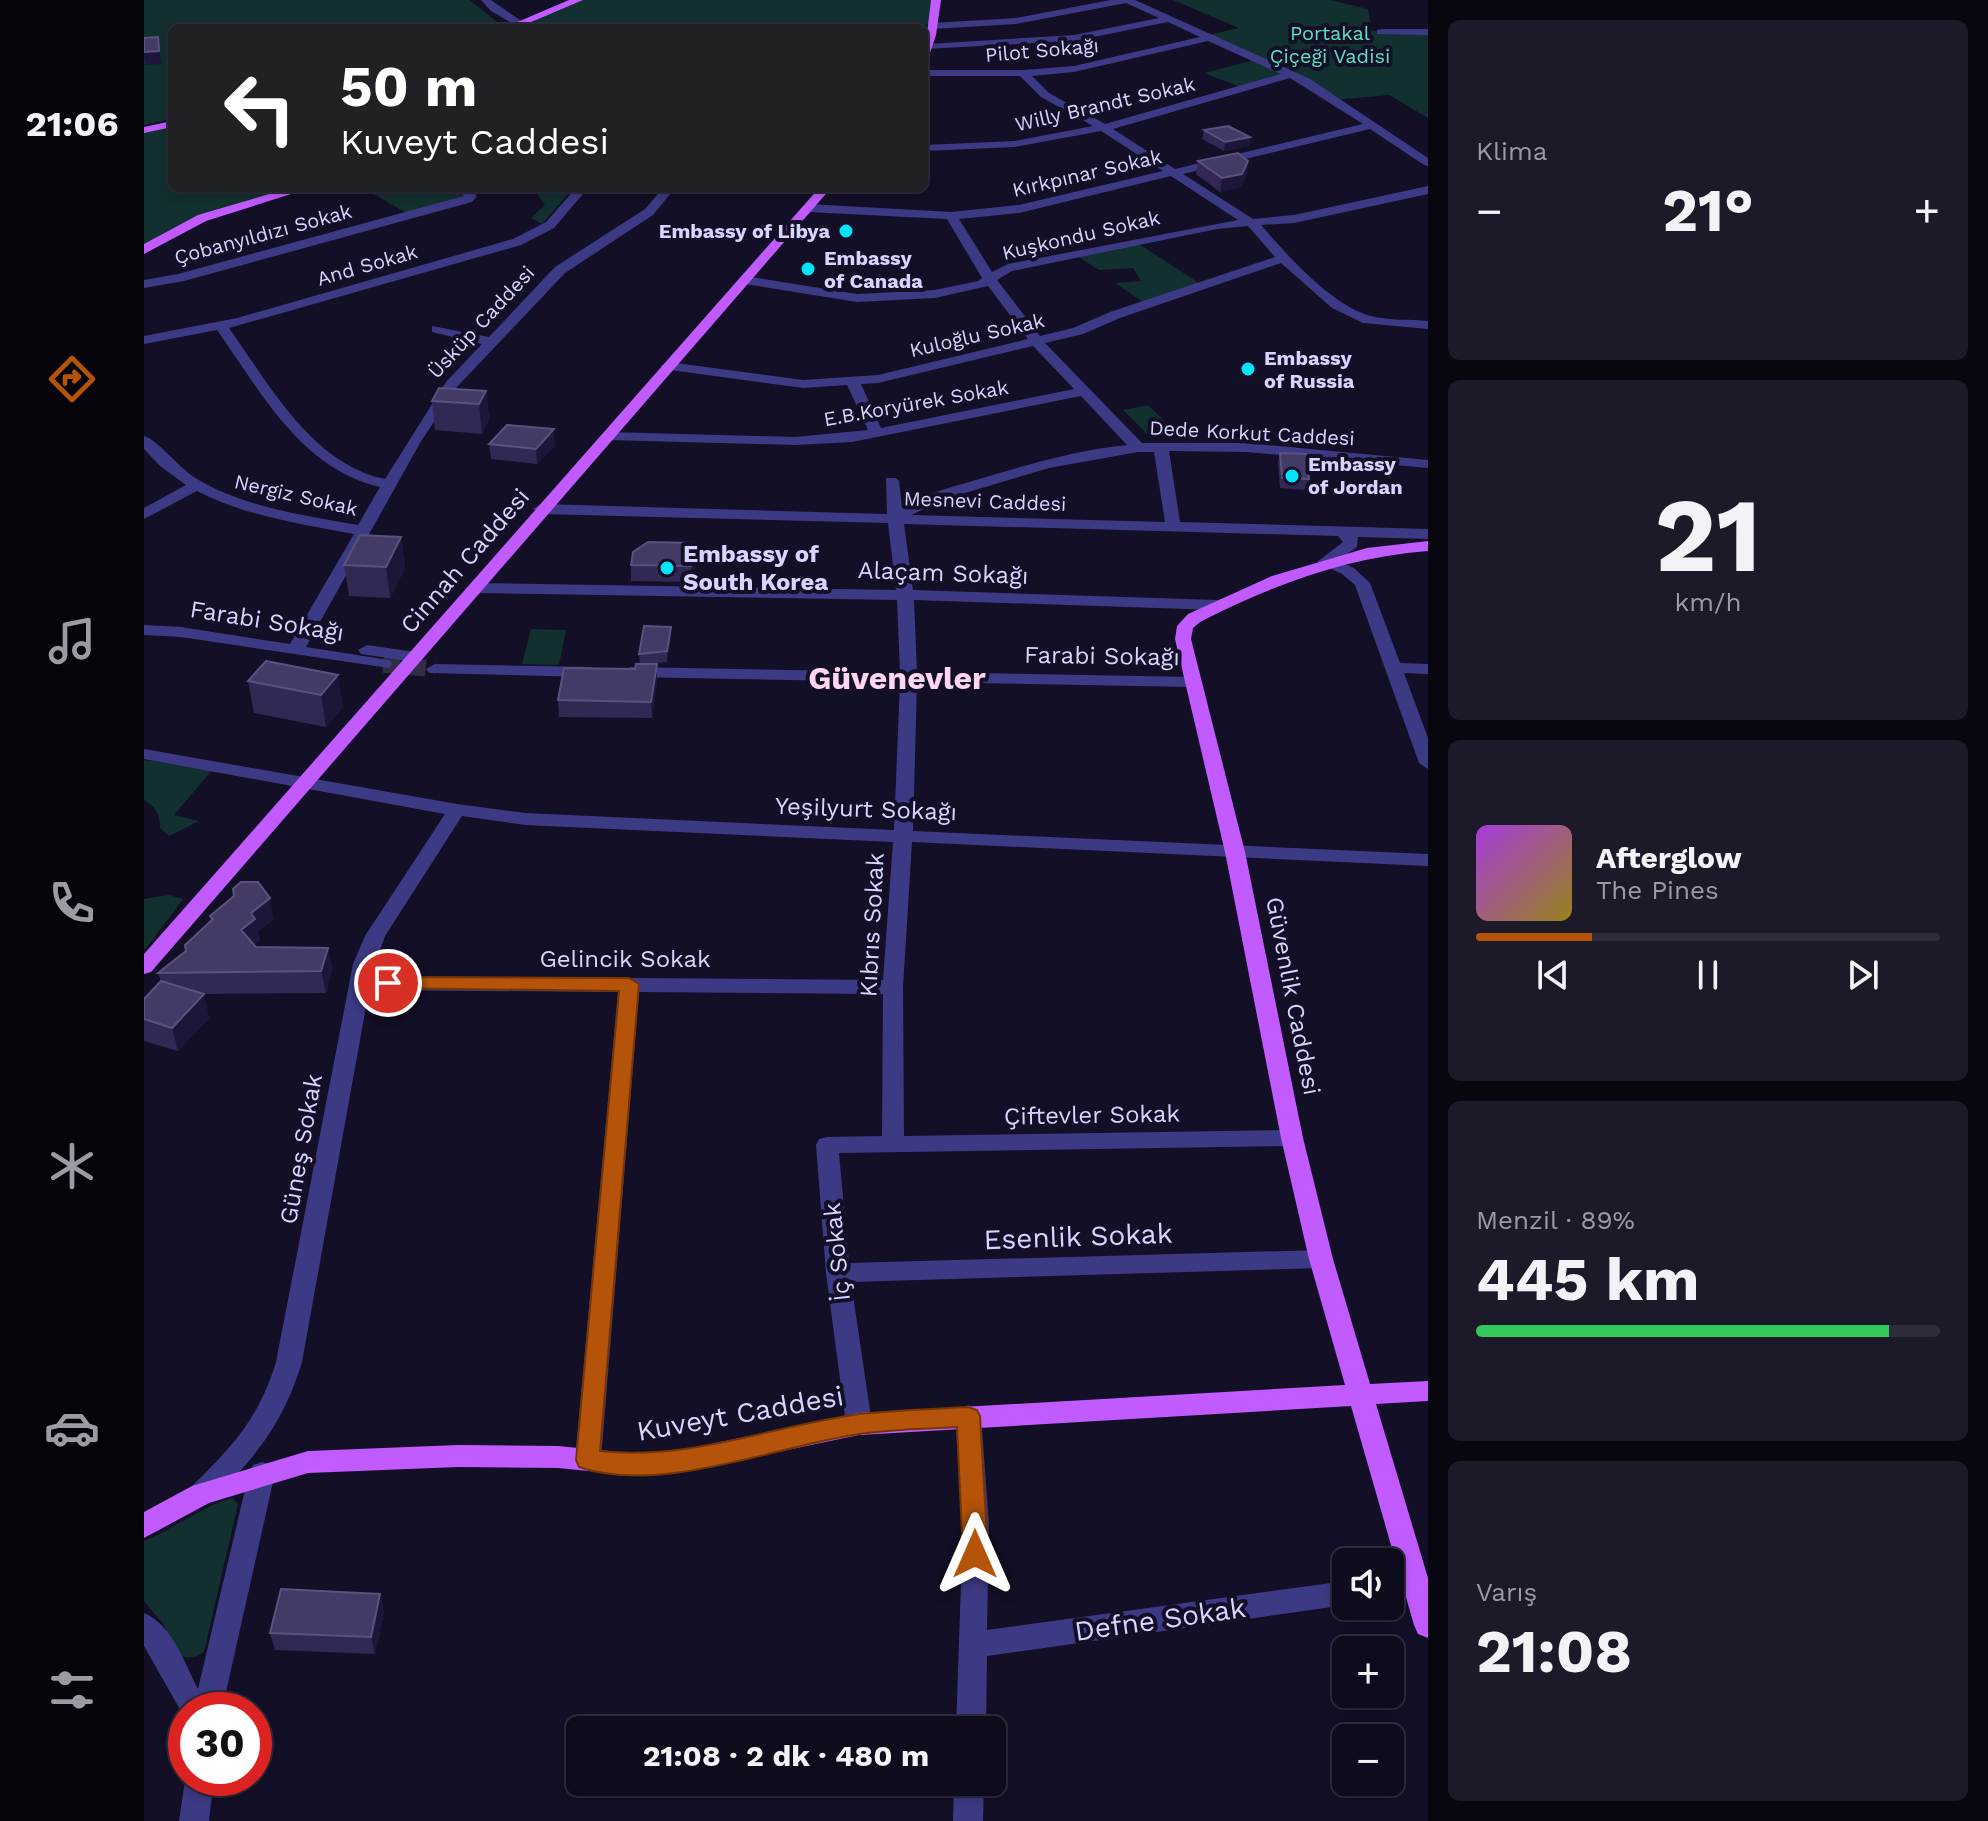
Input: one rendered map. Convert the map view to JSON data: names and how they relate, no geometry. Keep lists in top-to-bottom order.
{
  "streets": {
    "main road": ["Cinnah Caddesi", "Güvenlik Caddesi", "Kuveyt Caddesi"],
    "street": [
      "Pilot Sokağı",
      "Willy Brandt Sokak",
      "Kırkpınar Sokak",
      "Çobanyıldızı Sokak",
      "Kuşkondu Sokak",
      "And Sokak",
      "Üsküp Caddesi",
      "Kuloğlu Sokak",
      "E.B.Koryürek Sokak",
      "Dede Korkut Caddesi",
      "Nergiz Sokak",
      "Mesnevi Caddesi",
      "Alaçam Sokağı",
      "Farabi Sokağı",
      "Yeşilyurt Sokağı",
      "Kıbrıs Sokak",
      "Gelincik Sokak",
      "Çiftevler Sokak",
      "Güneş Sokak",
      "Esenlik Sokak",
      "İç Sokak",
      "Defne Sokak"
    ]
  },
  "crossings": [
    ["Kırkpınar Sokak", "Cinnah Caddesi"],
    ["Kuşkondu Sokak", "Cinnah Caddesi"],
    ["Üsküp Caddesi", "Nergiz Sokak"],
    ["Üsküp Caddesi", "Farabi Sokağı"],
    ["Kuloğlu Sokak", "Cinnah Caddesi"],
    ["E.B.Koryürek Sokak", "Cinnah Caddesi"],
    ["Dede Korkut Caddesi", "Mesnevi Caddesi"],
    ["Dede Korkut Caddesi", "Kıbrıs Sokak"],
    ["Mesnevi Caddesi", "Cinnah Caddesi"],
    ["Mesnevi Caddesi", "Kıbrıs Sokak"],
    ["Mesnevi Caddesi", "Güvenlik Caddesi"],
    ["Cinnah Caddesi", "Alaçam Sokağı"],
    ["Cinnah Caddesi", "Yeşilyurt Sokağı"],
    ["Alaçam Sokağı", "Kıbrıs Sokak"],
    ["Alaçam Sokağı", "Güvenlik Caddesi"],
    ["Farabi Sokağı", "Kıbrıs Sokak"],
    ["Farabi Sokağı", "Güvenlik Caddesi"],
    ["Yeşilyurt Sokağı", "Kıbrıs Sokak"],
    ["Yeşilyurt Sokağı", "Güvenlik Caddesi"],
    ["Yeşilyurt Sokağı", "Güneş Sokak"],
    ["Kıbrıs Sokak", "Gelincik Sokak"],
    ["Kıbrıs Sokak", "Çiftevler Sokak"],
    ["Kıbrıs Sokak", "İç Sokak"],
    ["Gelincik Sokak", "Güneş Sokak"],
    ["Güvenlik Caddesi", "Çiftevler Sokak"],
    ["Güvenlik Caddesi", "Esenlik Sokak"],
    ["Güvenlik Caddesi", "Kuveyt Caddesi"],
    ["Çiftevler Sokak", "İç Sokak"],
    ["Güneş Sokak", "Kuveyt Caddesi"],
    ["Esenlik Sokak", "İç Sokak"],
    ["İç Sokak", "Kuveyt Caddesi"]
  ],
  "districts": ["Güvenevler"],
  "parks": ["Portakal Çiçeği Vadisi"],
  "places": [
    "Embassy of Libya",
    "Embassy of Canada",
    "Embassy of Russia",
    "Embassy of Jordan",
    "Embassy of South Korea"
  ],
  "page": {
    "tabs": "21:06",
    "tile": [
      "Klima",
      ["21", "km/h"],
      ["Menzil · 89%", "445 km"],
      ["Varış", "21:08"]
    ],
    "turn": ["50 m", "Kuveyt Caddesi"],
    "heat": ["−", "21°", "+"],
    "song": ["Afterglow", "The Pines"],
    "map_buttons": ["+", "−"],
    "limit": "30",
    "trip": "21:08 · 2 dk · 480 m"
  }
}
